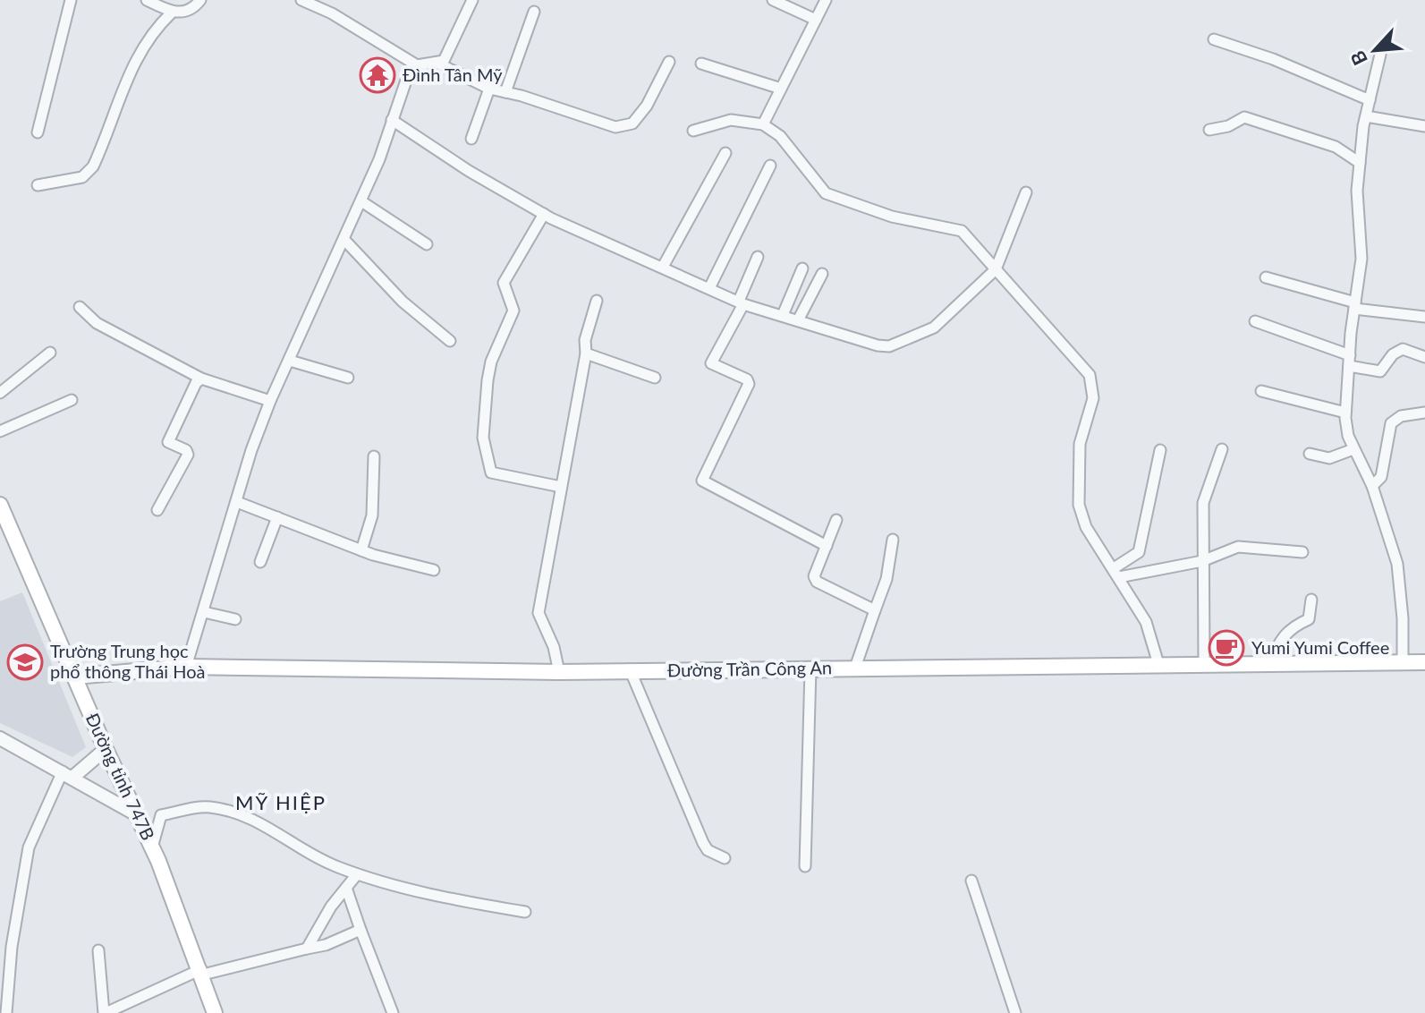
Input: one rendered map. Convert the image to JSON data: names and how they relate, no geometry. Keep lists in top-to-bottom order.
{
  "streets": {
    "main road": ["Đường Trần Công An", "Đường tỉnh 747B"]
  },
  "crossings": [
    ["Đường Trần Công An", "Đường tỉnh 747B"]
  ],
  "districts": ["MỸ HIỆP"],
  "places": {
    "temple": ["Đình Tân Mỹ"],
    "cafe": ["Yumi Yumi Coffee"],
    "school or university": ["Trường Trung học phổ thông Thái Hoà"]
  },
  "north": "bottom left"
}
